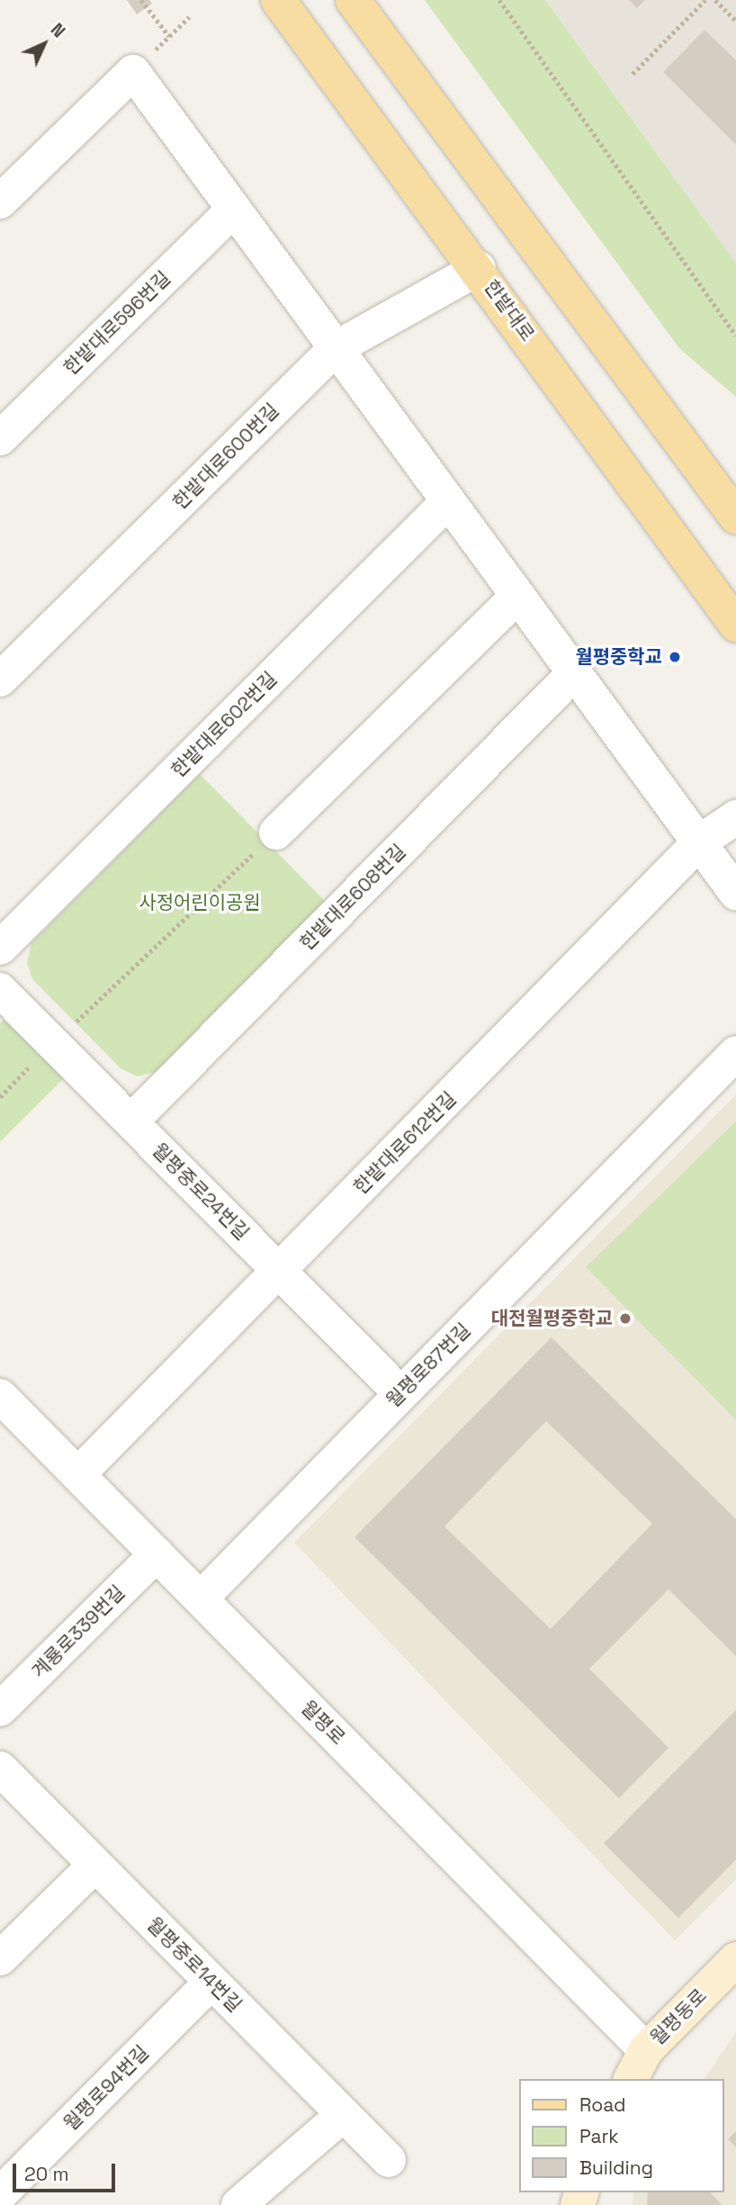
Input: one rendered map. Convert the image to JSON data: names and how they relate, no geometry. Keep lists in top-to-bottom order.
{
  "streets": {
    "main road": ["한밭대로"],
    "street": [
      "한밭대로596번길",
      "한밭대로600번길",
      "한밭대로602번길",
      "한밭대로608번길",
      "한밭대로612번길",
      "월평중로24번길",
      "월평로87번길",
      "계룡로339번길",
      "월평로",
      "월평중로14번길",
      "월평동로",
      "월평로94번길"
    ]
  },
  "crossings": [
    ["한밭대로", "한밭대로600번길"],
    ["한밭대로608번길", "월평중로24번길"],
    ["한밭대로612번길", "월평중로24번길"],
    ["한밭대로612번길", "월평로"],
    ["월평중로24번길", "월평로87번길"],
    ["월평로87번길", "월평로"],
    ["계룡로339번길", "월평로"],
    ["월평로", "월평동로"],
    ["월평중로14번길", "월평로94번길"]
  ],
  "parks": ["사정어린이공원"],
  "places": ["월평중학교", "대전월평중학교"],
  "legend": ["Road", "Park", "Building"],
  "scale_bar": "20 m",
  "north": "top right"
}
